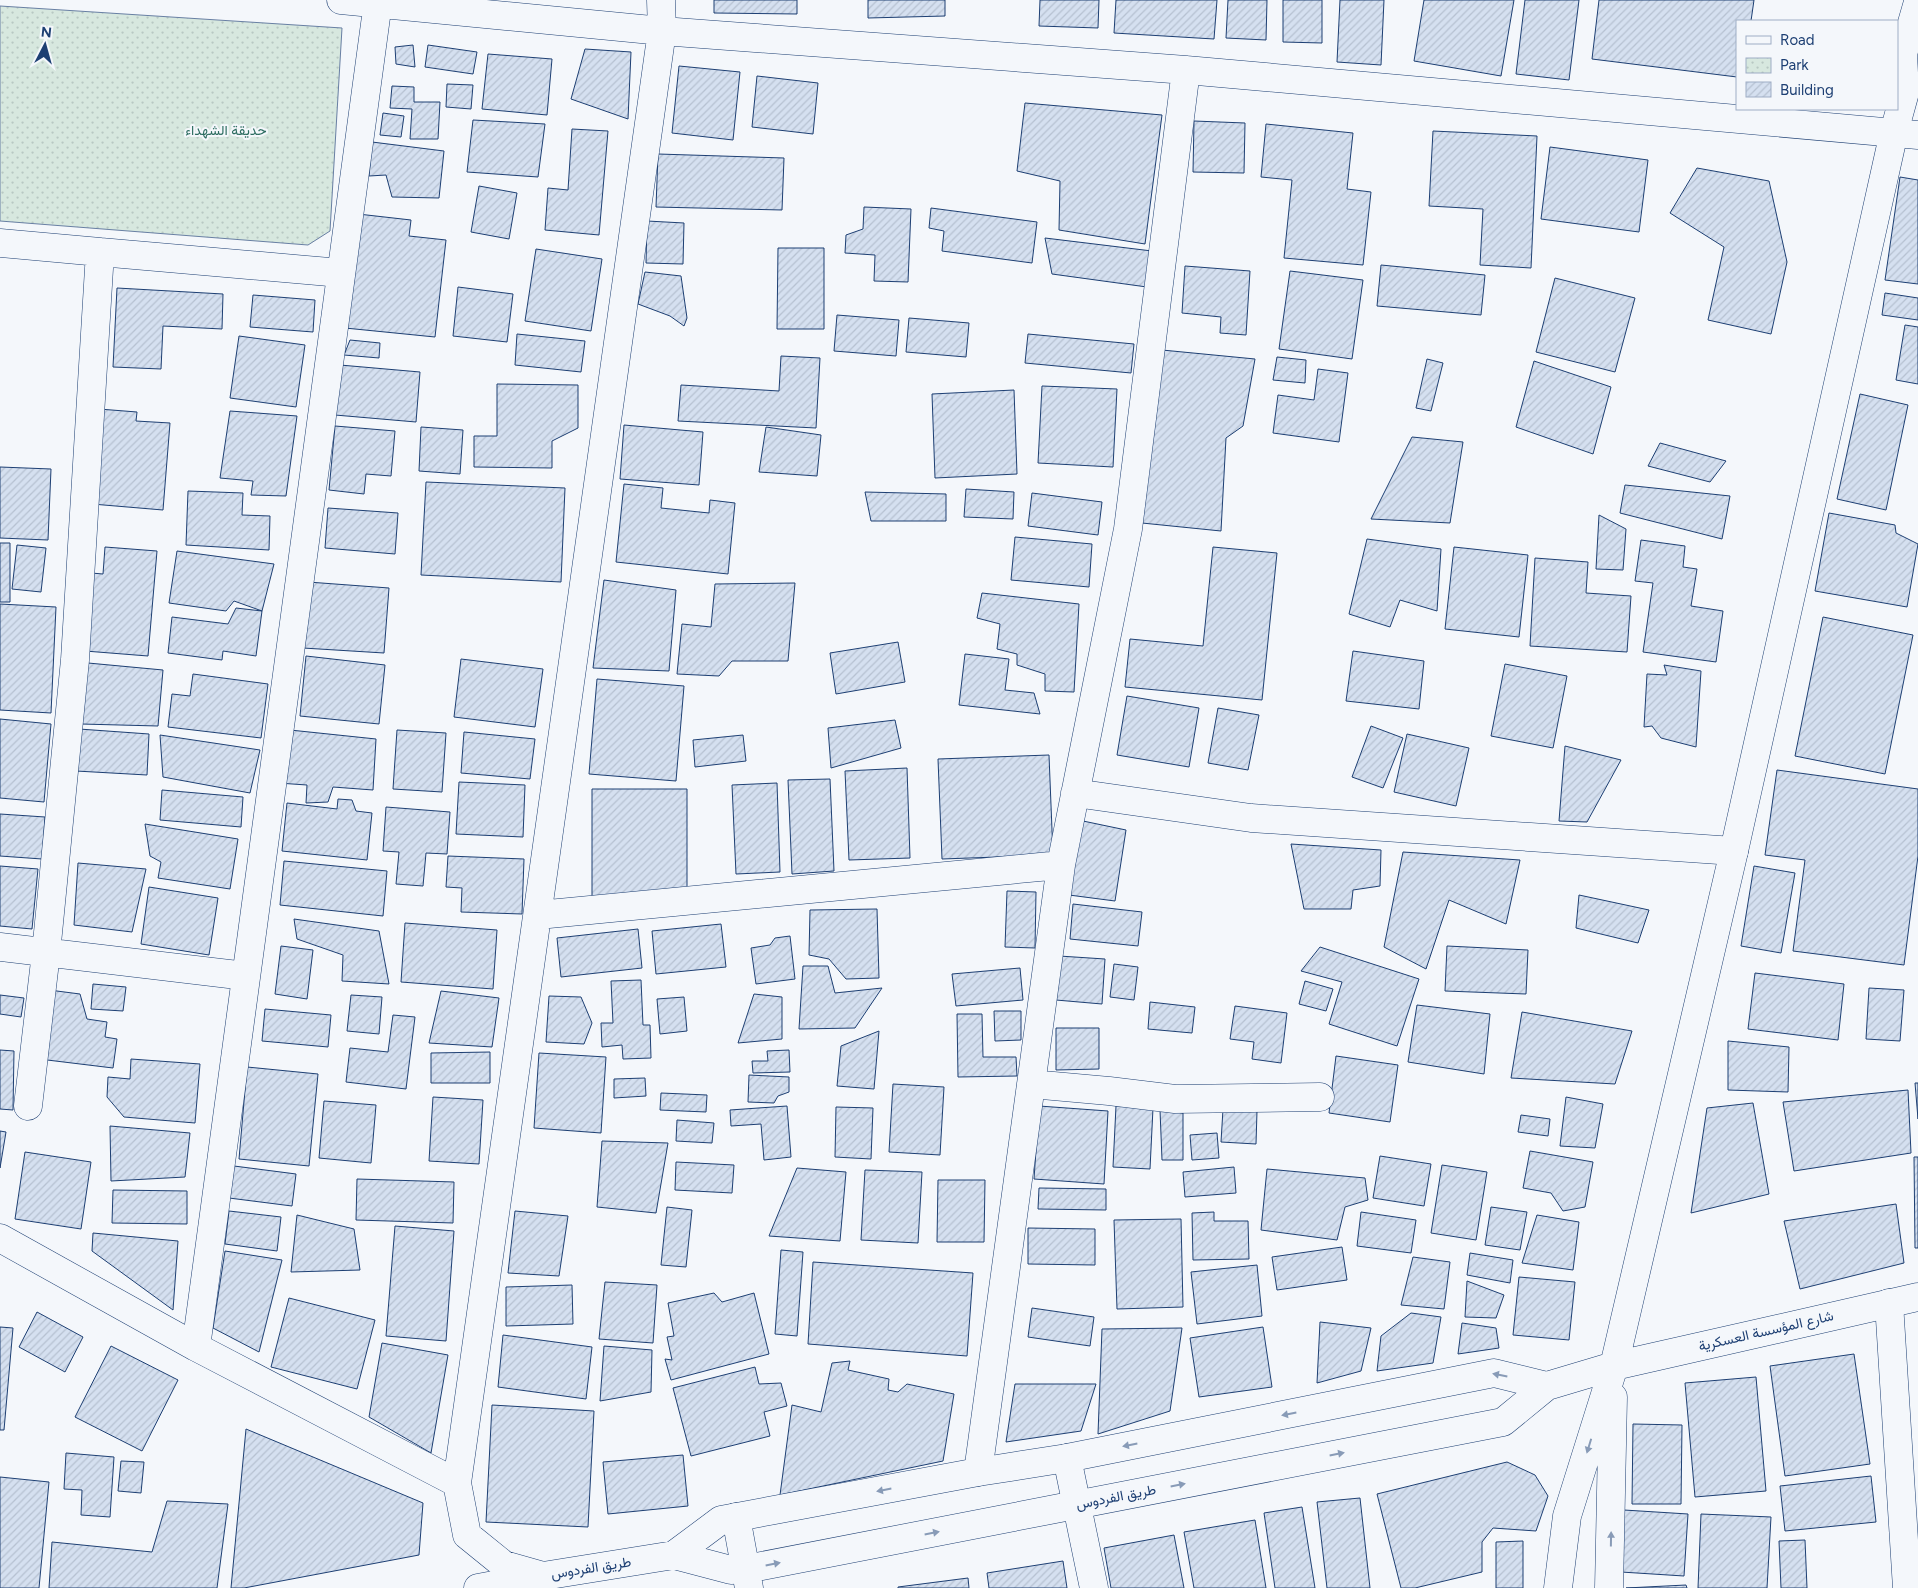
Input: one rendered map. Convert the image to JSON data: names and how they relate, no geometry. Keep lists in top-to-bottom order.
{
  "streets": {
    "street": ["شارع المؤسسة العسكرية", "طريق الفردوس"]
  },
  "crossings": [
    ["شارع المؤسسة العسكرية", "طريق الفردوس"]
  ],
  "parks": ["حديقة الشهداء"],
  "legend": ["Road", "Park", "Building"],
  "north": "top"
}
